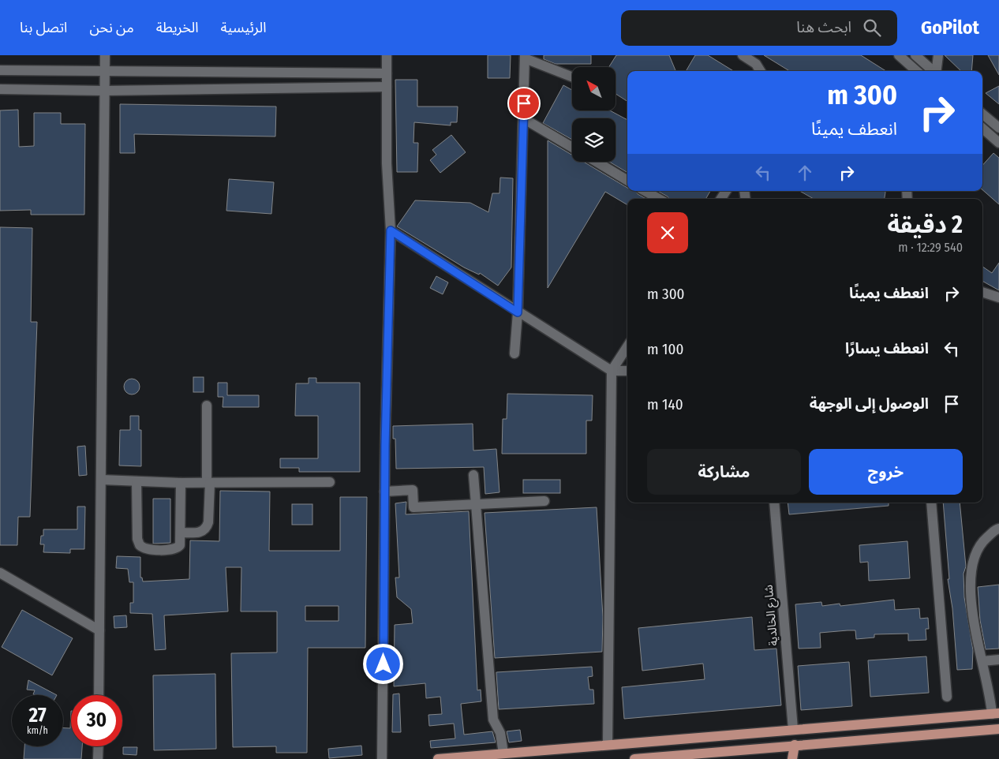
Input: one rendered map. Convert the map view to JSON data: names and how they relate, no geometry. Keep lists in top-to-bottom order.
{
  "streets": {
    "street": ["شارع الخالدية"]
  },
  "north": "top left",
  "page": {
    "header": "GoPilot",
    "search": "ابحث هنا",
    "nav": [
      "الرئيسية",
      "الخريطة",
      "من نحن",
      "اتصل بنا"
    ],
    "turn": ["300 m", "انعطف يمينًا"],
    "heading": ["2 دقيقة", "540 m · 12:29"],
    "list": [
      {
        "name": "انعطف يمينًا",
        "value": "300 m"
      },
      {
        "name": "انعطف يسارًا",
        "value": "100 m"
      },
      {
        "name": "الوصول إلى الوجهة",
        "value": "140 m"
      }
    ],
    "buttons": ["خروج", "مشاركة"],
    "speed": "27 km/h",
    "limit": "30"
  }
}
